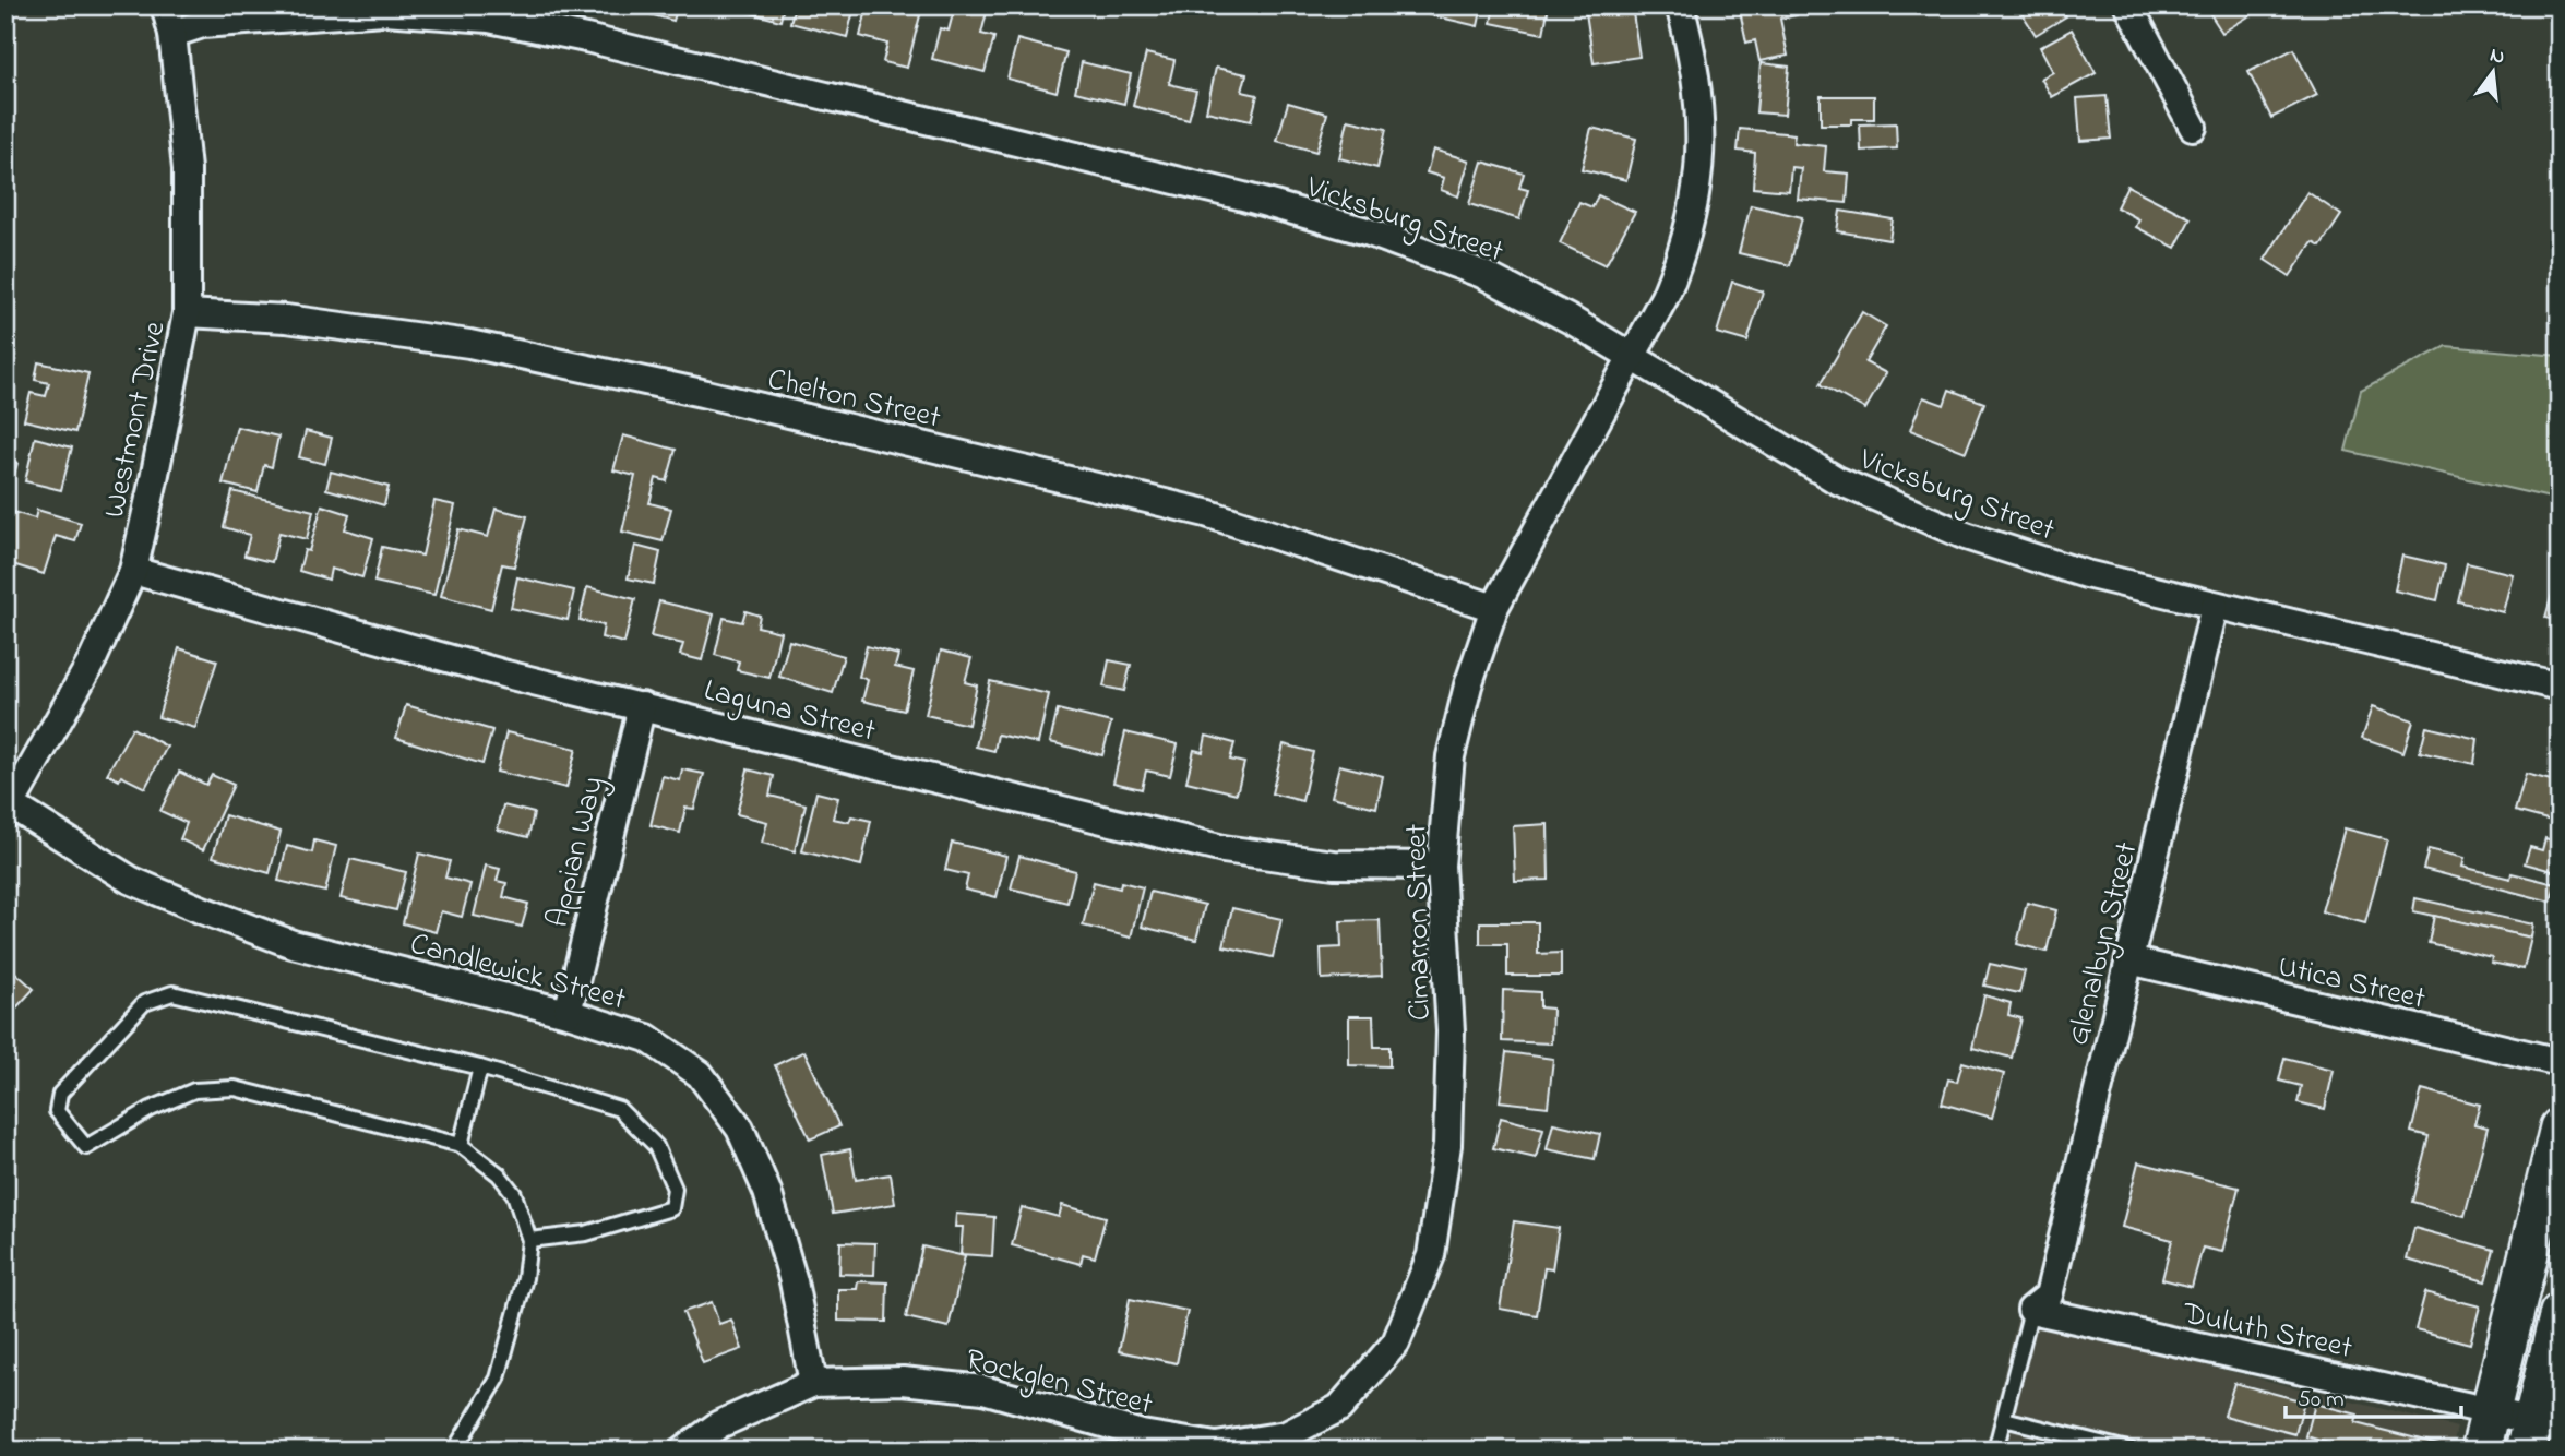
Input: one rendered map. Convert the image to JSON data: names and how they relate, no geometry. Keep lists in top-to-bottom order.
{
  "streets": {
    "street": [
      "Vicksburg Street",
      "Chelton Street",
      "Westmont Drive",
      "Laguna Street",
      "Appian Way",
      "Cimarron Street",
      "Glenalbyn Street",
      "Candlewick Street",
      "Utica Street",
      "Duluth Street",
      "Rockglen Street"
    ]
  },
  "crossings": [
    ["Vicksburg Street", "Westmont Drive"],
    ["Vicksburg Street", "Cimarron Street"],
    ["Vicksburg Street", "Glenalbyn Street"],
    ["Chelton Street", "Westmont Drive"],
    ["Chelton Street", "Cimarron Street"],
    ["Westmont Drive", "Laguna Street"],
    ["Westmont Drive", "Candlewick Street"],
    ["Laguna Street", "Appian Way"],
    ["Laguna Street", "Cimarron Street"],
    ["Appian Way", "Candlewick Street"],
    ["Cimarron Street", "Rockglen Street"],
    ["Glenalbyn Street", "Utica Street"],
    ["Glenalbyn Street", "Duluth Street"],
    ["Candlewick Street", "Rockglen Street"]
  ],
  "scale_bar": "50 m",
  "north": "top"
}
